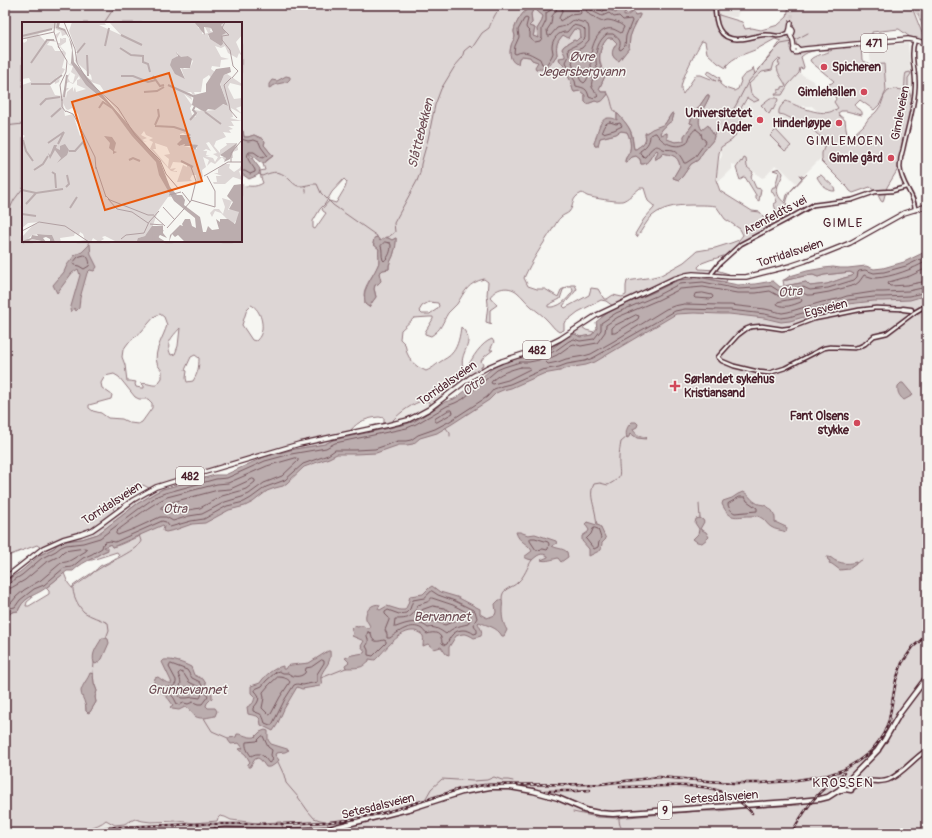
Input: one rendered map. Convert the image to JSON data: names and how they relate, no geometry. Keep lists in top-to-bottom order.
{
  "streets": {
    "highway": ["Setesdalsveien", "9"],
    "main road": ["471", "Torridalsveien", "482"],
    "street": ["Gimleveien", "Arenfeldts vei", "Egsveien"]
  },
  "crossings": [
    ["471", "Gimleveien"],
    ["Gimleveien", "Arenfeldts vei"],
    ["Gimleveien", "Torridalsveien"],
    ["Arenfeldts vei", "Torridalsveien"],
    ["Setesdalsveien", "9"]
  ],
  "districts": ["GIMLEMOEN", "GIMLE", "KROSSEN"],
  "water": [
    "Øvre Jegersbergvann",
    "Slåttebekken",
    "Otra",
    "Bervannet",
    "Grunnevannet"
  ],
  "places": {
    "other": [
      "Spicheren",
      "Gimlehallen",
      "Universitetet i Agder",
      "Hinderløype",
      "Gimle gård",
      "Fant Olsens stykke"
    ],
    "health": ["Sørlandet sykehus Kristiansand"]
  }
}
